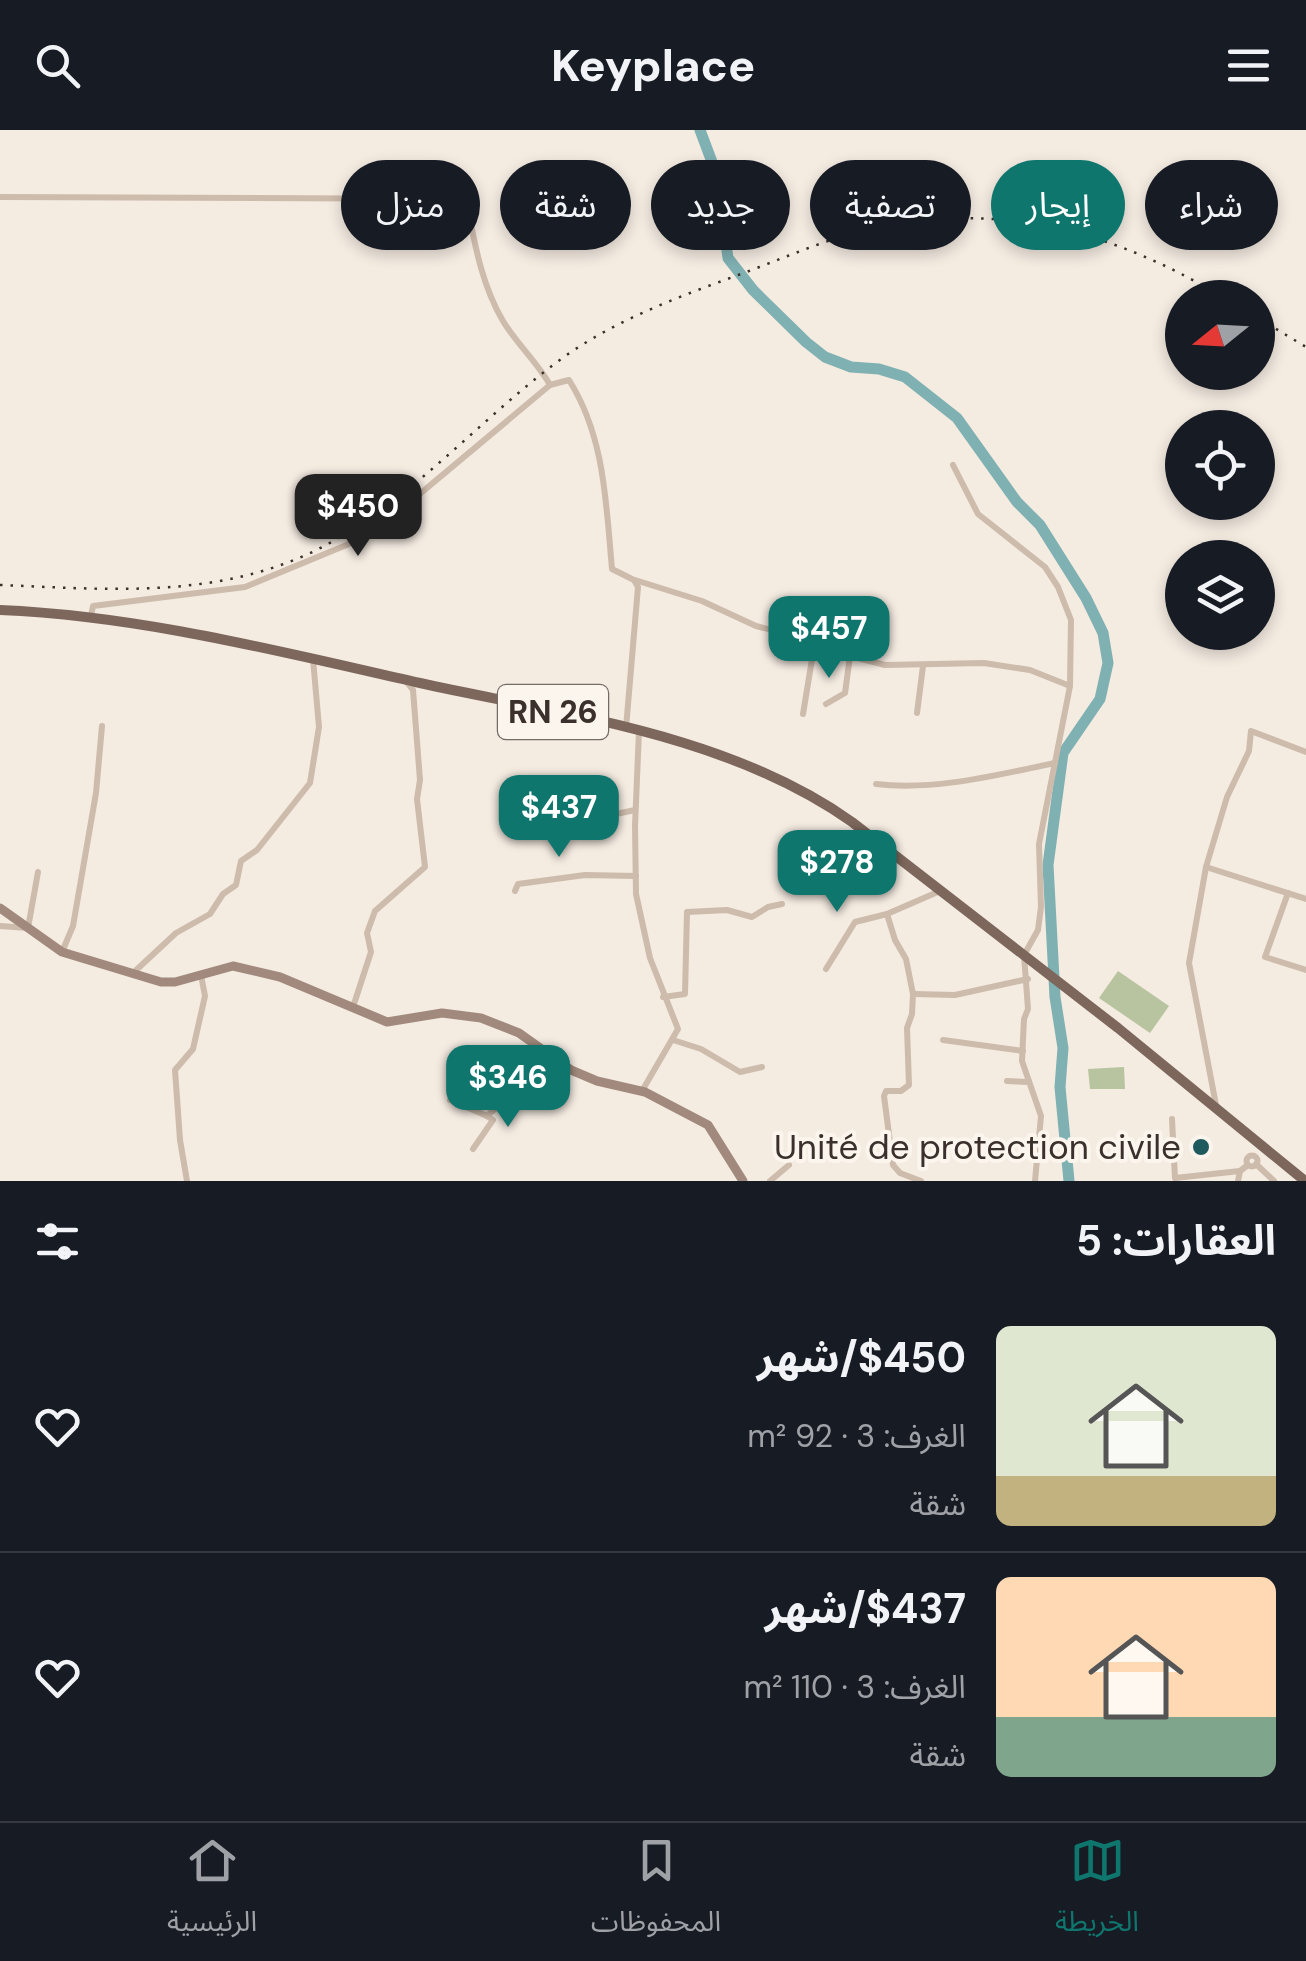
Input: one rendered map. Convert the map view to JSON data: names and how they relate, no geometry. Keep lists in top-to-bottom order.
{
  "streets": {
    "main road": ["RN 26"]
  },
  "places": ["Unité de protection civile"],
  "north": "left",
  "page": {
    "header": "Keyplace",
    "chip": [
      "شراء",
      "إيجار",
      "تصفية",
      "جديد",
      "شقة",
      "منزل"
    ],
    "price": [
      "$450",
      "$457",
      "$437",
      "$278",
      "$346"
    ],
    "heading": "العقارات: 5",
    "list": [
      {
        "name": "$450/شهر",
        "note": "الغرف: 3 · 92 m² · شقة"
      },
      {
        "name": "$437/شهر",
        "note": "الغرف: 3 · 110 m² · شقة"
      }
    ],
    "tabs": ["الخريطة", "المحفوظات", "الرئيسية"]
  }
}
